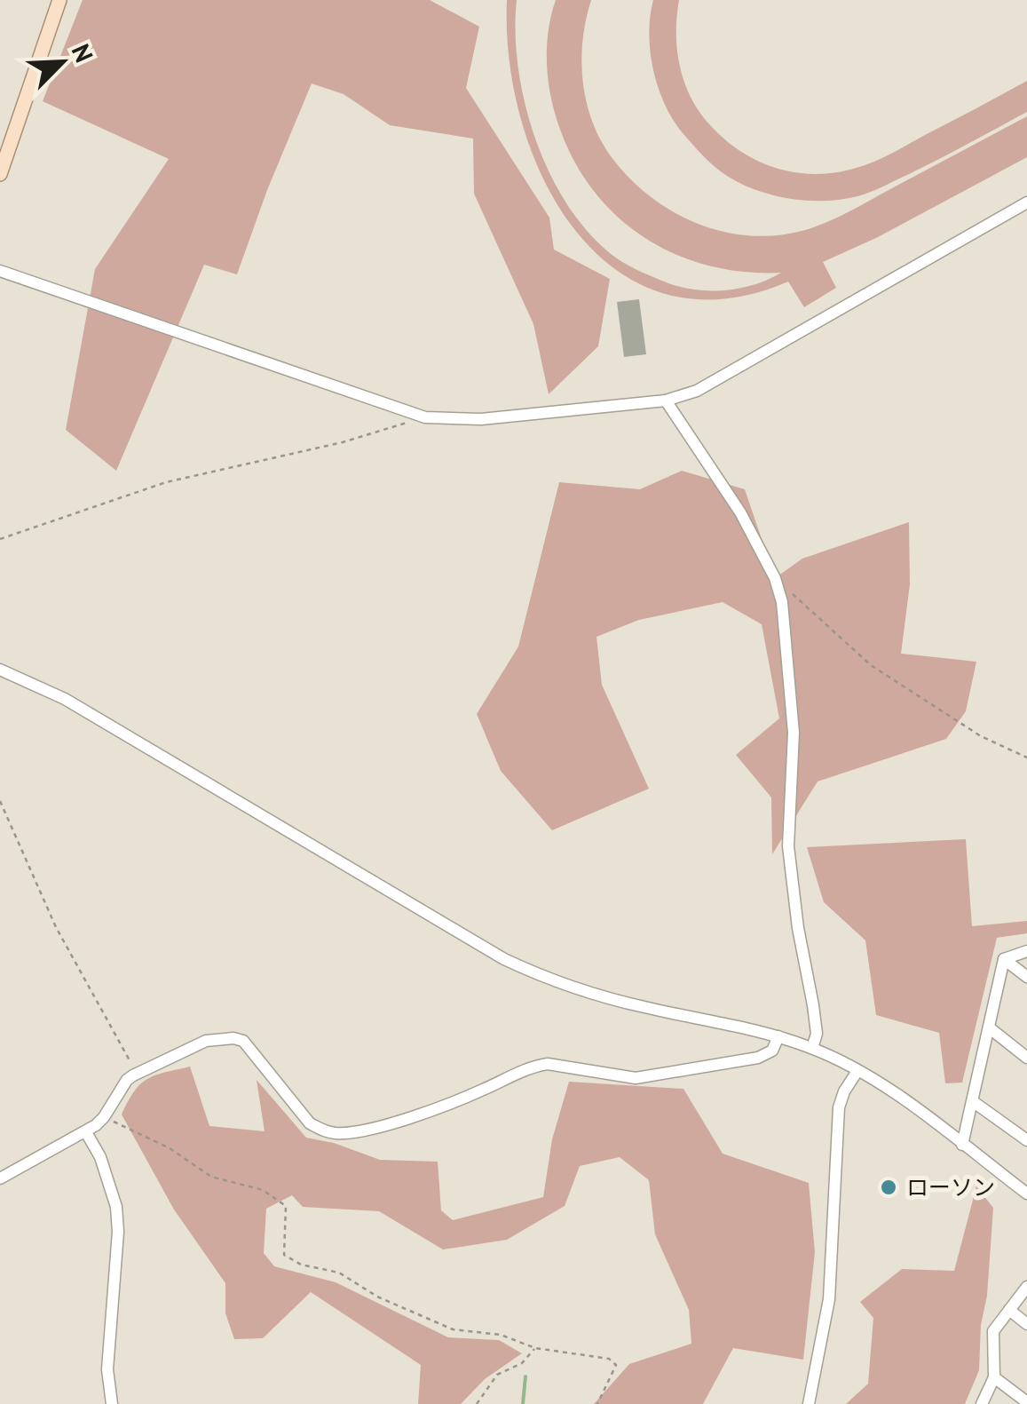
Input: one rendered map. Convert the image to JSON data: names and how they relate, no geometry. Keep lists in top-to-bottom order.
{
  "places": ["ローソン"],
  "north": "top right"
}
